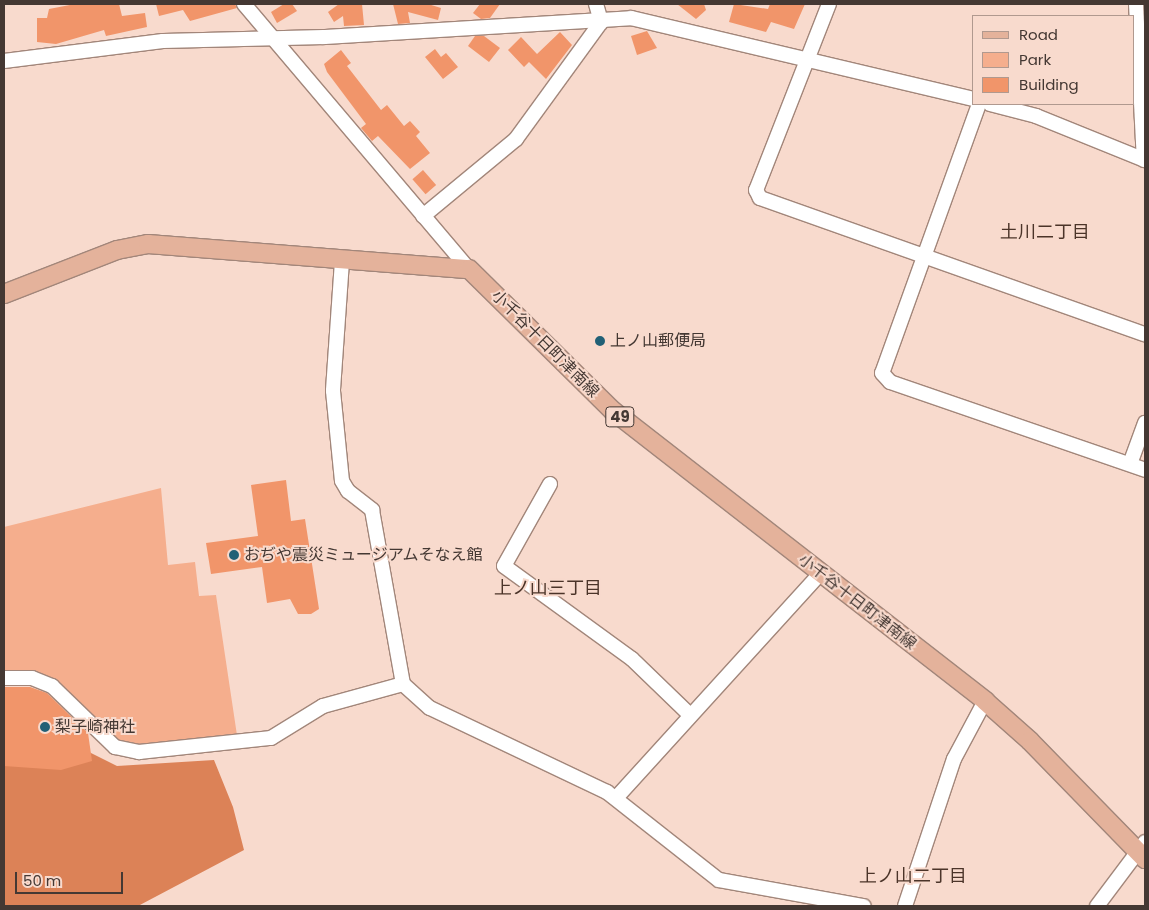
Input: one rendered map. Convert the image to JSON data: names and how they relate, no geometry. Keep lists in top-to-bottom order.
{
  "streets": {
    "main road": ["小千谷十日町津南線", "49"]
  },
  "districts": ["土川二丁目", "上ノ山三丁目", "上ノ山二丁目"],
  "places": ["上ノ山郵便局", "おぢや震災ミュージアムそなえ館", "梨子崎神社"],
  "legend": ["Road", "Park", "Building"],
  "scale_bar": "50 m"
}
